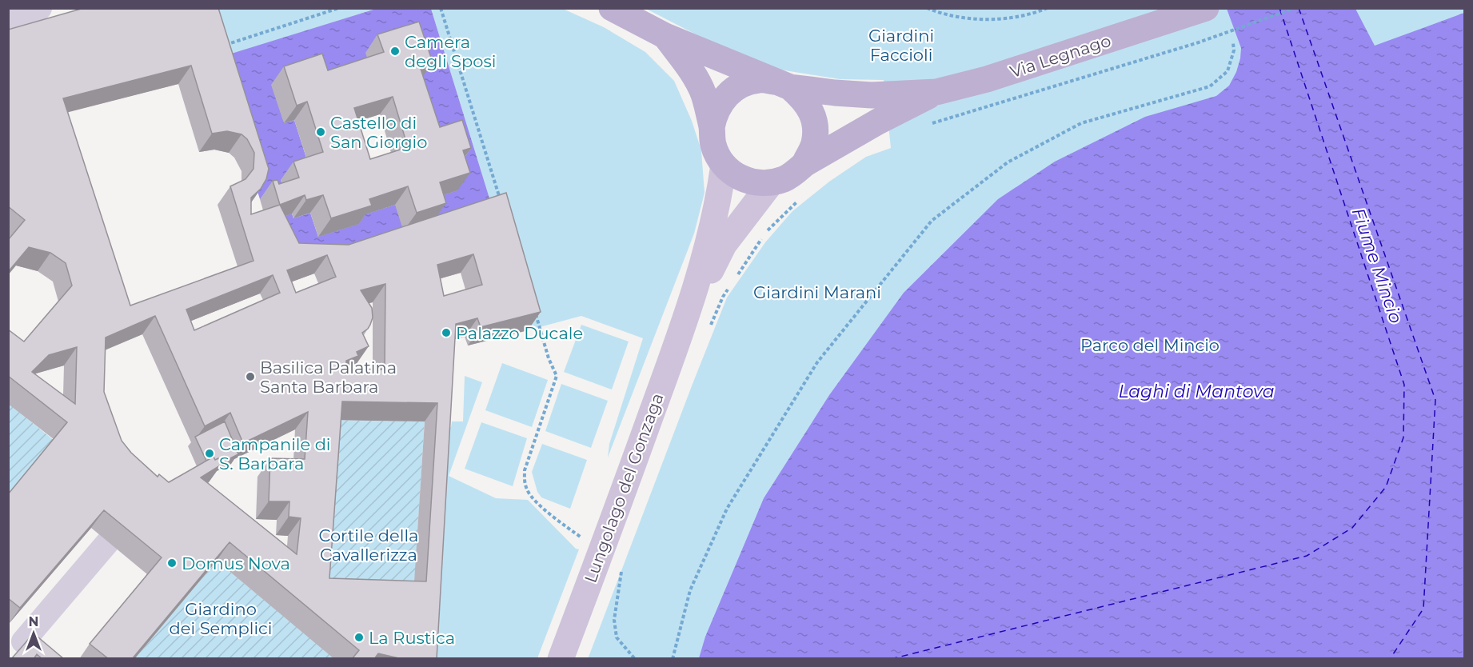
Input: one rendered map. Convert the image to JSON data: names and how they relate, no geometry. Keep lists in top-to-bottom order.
{
  "streets": {
    "main road": ["Via Legnago", "Lungolago del Gonzaga"]
  },
  "crossings": [
    ["Via Legnago", "Lungolago del Gonzaga"]
  ],
  "water": ["Fiume Mincio", "Laghi di Mantova"],
  "parks": [
    "Giardini Faccioli",
    "Giardini Marani",
    "Parco del Mincio",
    "Cortile della Cavallerizza",
    "Giardino dei Semplici"
  ],
  "places": [
    "Camera degli Sposi",
    "Castello di San Giorgio",
    "Palazzo Ducale",
    "Basilica Palatina Santa Barbara",
    "Campanile di S. Barbara",
    "Domus Nova",
    "La Rustica"
  ],
  "north": "top"
}
